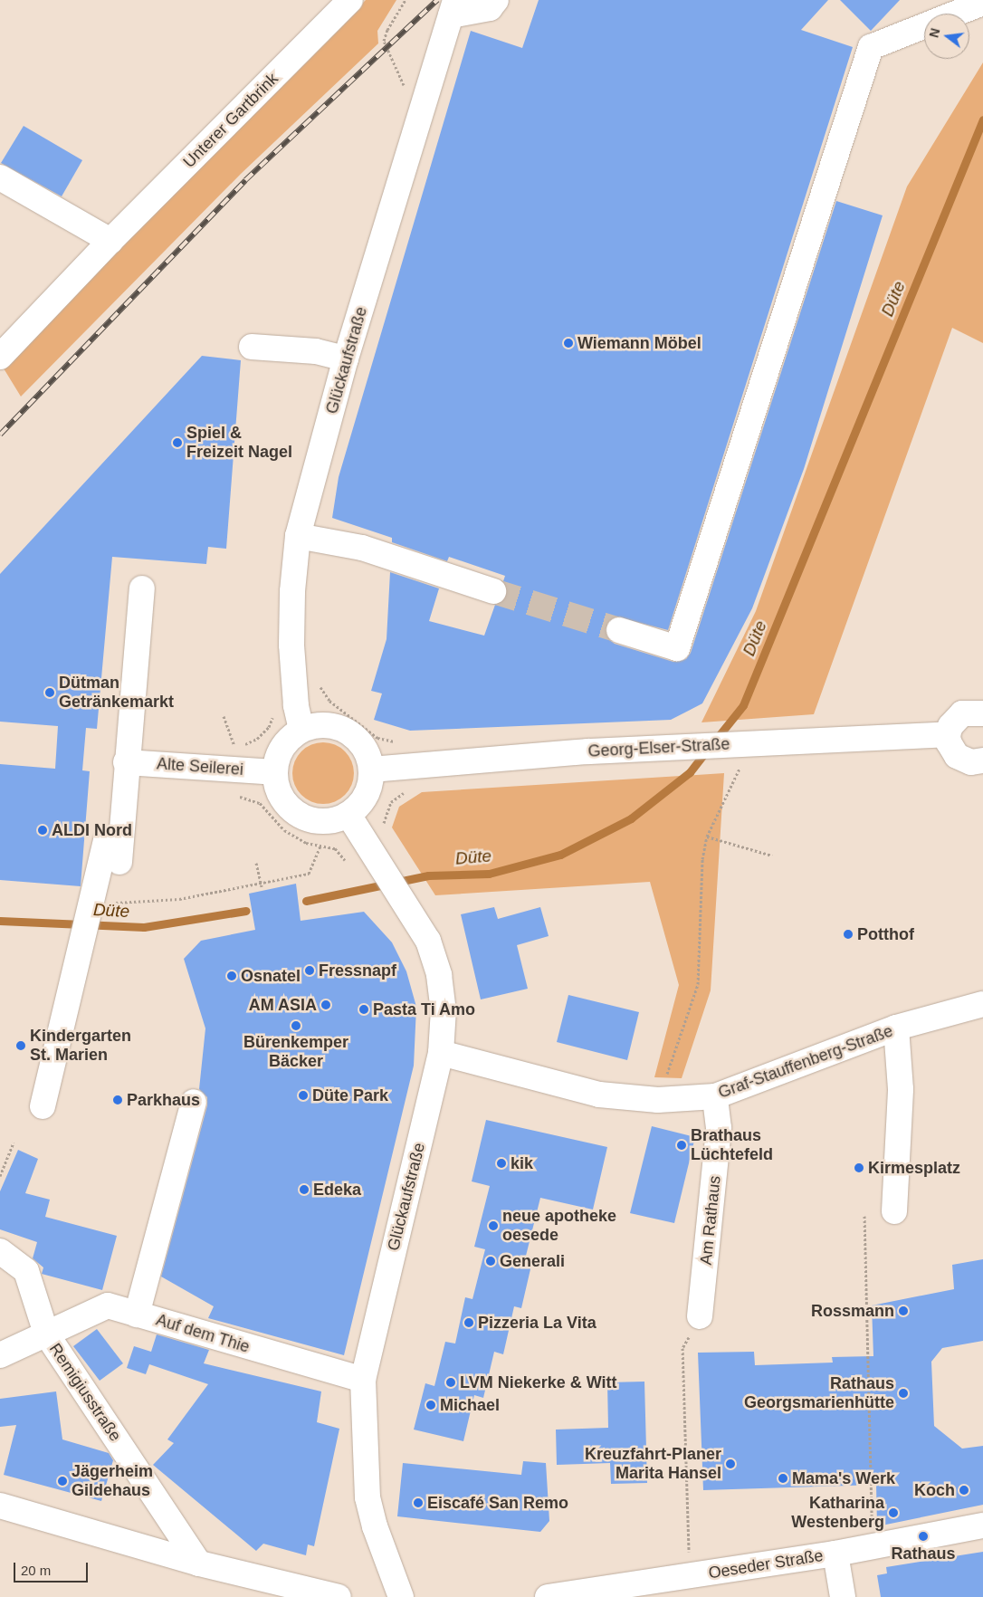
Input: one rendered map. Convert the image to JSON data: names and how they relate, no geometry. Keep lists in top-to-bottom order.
{
  "streets": {
    "street": [
      "Unterer Gartbrink",
      "Glückaufstraße",
      "Georg-Elser-Straße",
      "Alte Seilerei",
      "Graf-Stauffenberg-Straße",
      "Am Rathaus",
      "Auf dem Thie",
      "Remigiusstraße",
      "Oeseder Straße"
    ]
  },
  "crossings": [
    ["Glückaufstraße", "Georg-Elser-Straße"],
    ["Glückaufstraße", "Alte Seilerei"],
    ["Glückaufstraße", "Graf-Stauffenberg-Straße"],
    ["Glückaufstraße", "Auf dem Thie"],
    ["Georg-Elser-Straße", "Alte Seilerei"],
    ["Graf-Stauffenberg-Straße", "Am Rathaus"],
    ["Auf dem Thie", "Remigiusstraße"]
  ],
  "water": ["Düte"],
  "places": [
    "Wiemann Möbel",
    "Spiel & Freizeit Nagel",
    "Dütman Getränkemarkt",
    "ALDI Nord",
    "Potthof",
    "Fressnapf",
    "Osnatel",
    "AM ASIA",
    "Pasta Ti Amo",
    "Bürenkemper Bäcker",
    "Kindergarten St. Marien",
    "Düte Park",
    "Parkhaus",
    "Brathaus Lüchtefeld",
    "kik",
    "Kirmesplatz",
    "Edeka",
    "neue apotheke oesede",
    "Generali",
    "Rossmann",
    "Pizzeria La Vita",
    "LVM Niekerke & Witt",
    "Rathaus Georgsmarienhütte",
    "Michael",
    "Kreuzfahrt-Planer Marita Hansel",
    "Mama's Werk",
    "Jägerheim Gildehaus",
    "Koch",
    "Eiscafé San Remo",
    "Katharina Westenberg",
    "Rathaus"
  ],
  "scale_bar": "20 m",
  "north": "left"
}
